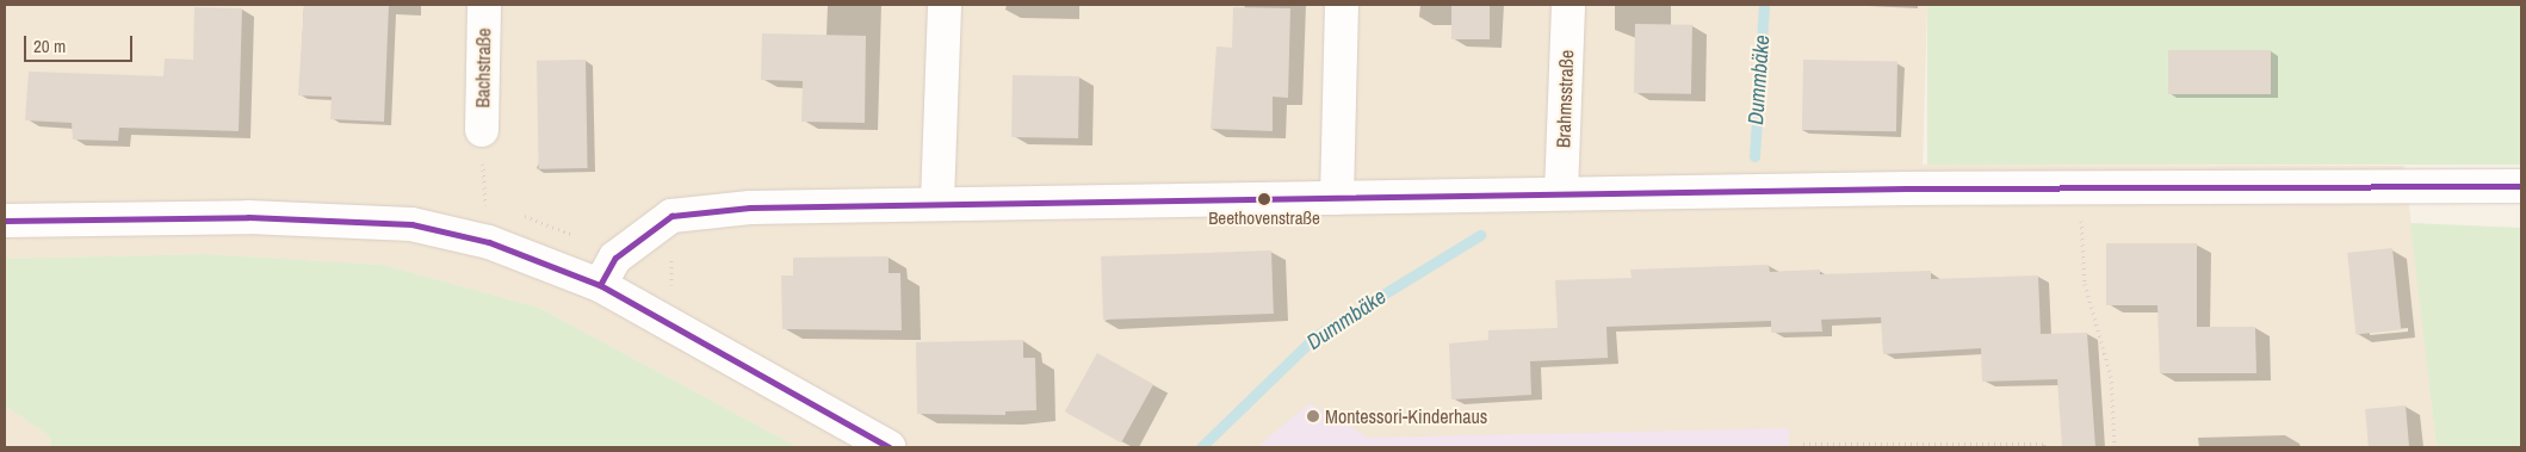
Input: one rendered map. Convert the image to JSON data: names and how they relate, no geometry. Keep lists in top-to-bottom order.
{
  "streets": {
    "street": ["Bachstraße", "Brahmsstraße"]
  },
  "water": ["Dummbäke"],
  "places": ["Beethovenstraße", "Montessori-Kinderhaus"],
  "scale_bar": "20 m"
}
